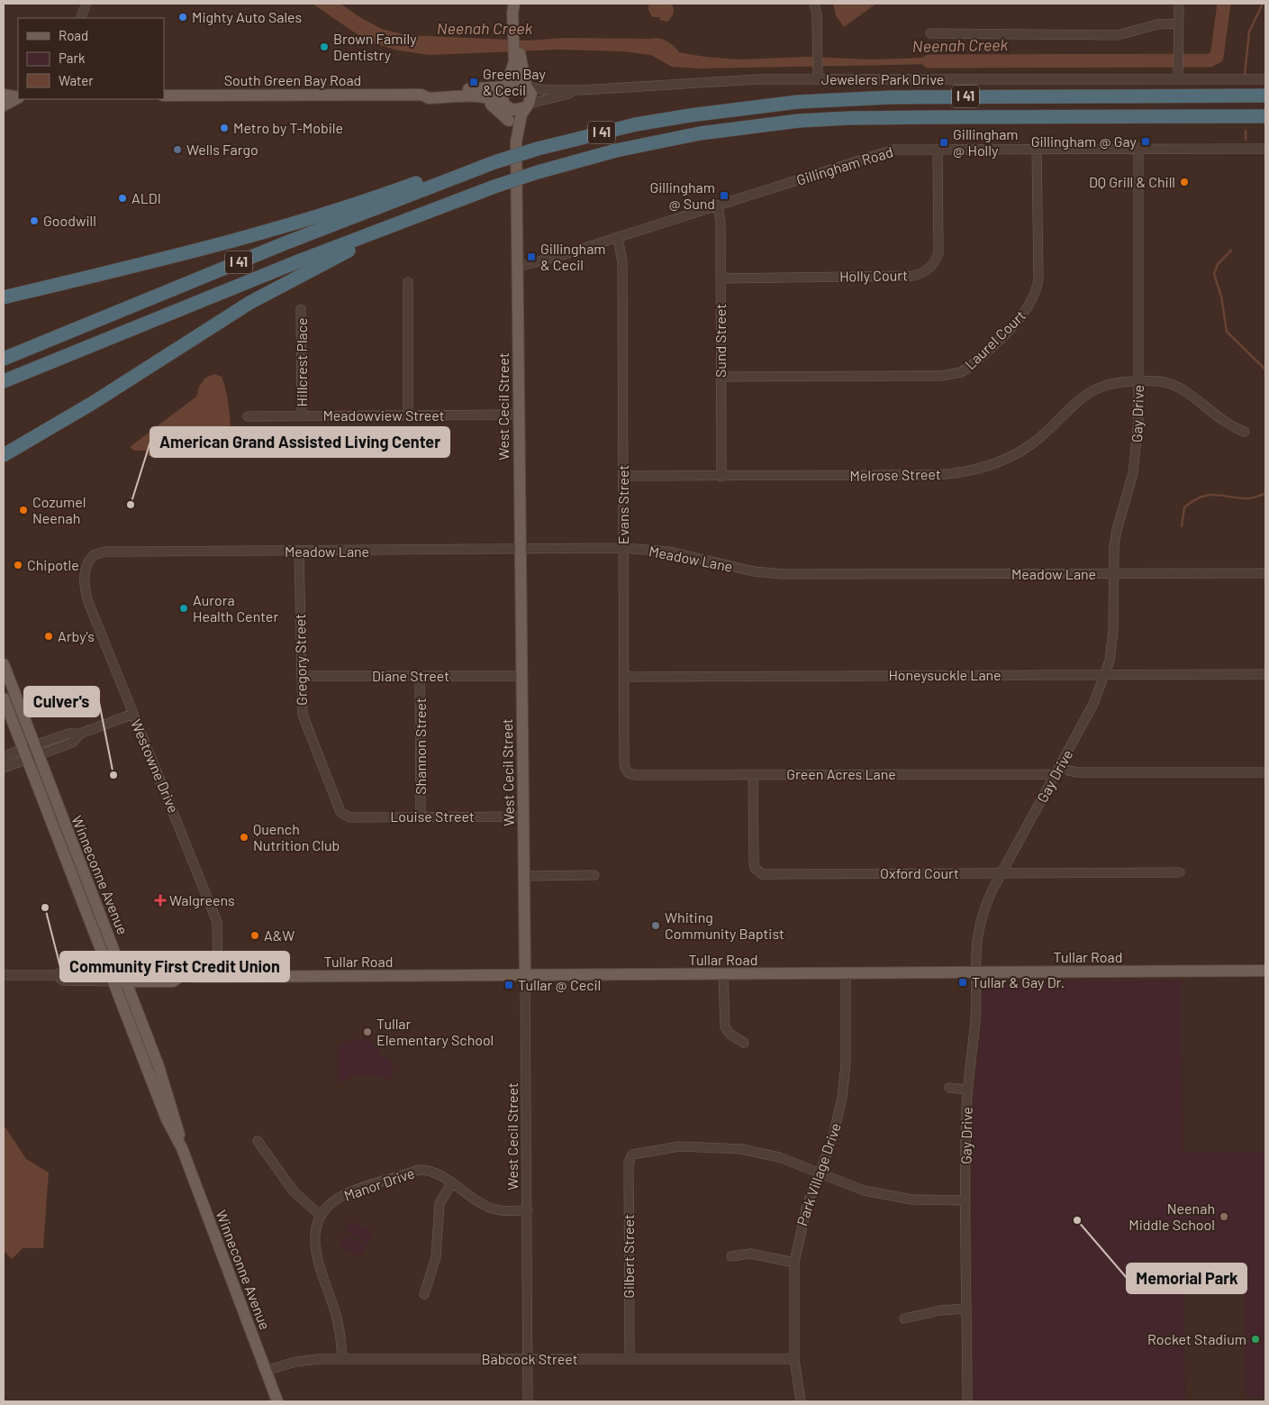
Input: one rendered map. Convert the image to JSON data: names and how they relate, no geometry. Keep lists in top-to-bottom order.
{
  "streets": {
    "highway": ["I 41"],
    "main road": [
      "South Green Bay Road",
      "West Cecil Street",
      "Winneconne Avenue",
      "Tullar Road"
    ],
    "street": [
      "Jewelers Park Drive",
      "Gillingham Road",
      "Holly Court",
      "Laurel Court",
      "Sund Street",
      "Hillcrest Place",
      "Gay Drive",
      "Meadowview Street",
      "Melrose Street",
      "Evans Street",
      "Meadow Lane",
      "Gregory Street",
      "Honeysuckle Lane",
      "Diane Street",
      "Shannon Street",
      "Westowne Drive",
      "Green Acres Lane",
      "Louise Street",
      "Oxford Court",
      "Park Village Drive",
      "Manor Drive",
      "Gilbert Street",
      "Babcock Street"
    ]
  },
  "crossings": [
    ["Jewelers Park Drive", "South Green Bay Road"],
    ["Jewelers Park Drive", "West Cecil Street"],
    ["South Green Bay Road", "West Cecil Street"],
    ["Gillingham Road", "Holly Court"],
    ["Gillingham Road", "Laurel Court"],
    ["Gillingham Road", "Sund Street"],
    ["Gillingham Road", "West Cecil Street"],
    ["Gillingham Road", "Gay Drive"],
    ["Gillingham Road", "Evans Street"],
    ["Holly Court", "Sund Street"],
    ["Laurel Court", "Sund Street"],
    ["Sund Street", "Melrose Street"],
    ["Hillcrest Place", "Meadowview Street"],
    ["West Cecil Street", "Meadowview Street"],
    ["West Cecil Street", "Meadow Lane"],
    ["West Cecil Street", "Diane Street"],
    ["West Cecil Street", "Louise Street"],
    ["West Cecil Street", "Tullar Road"],
    ["West Cecil Street", "Manor Drive"],
    ["West Cecil Street", "Babcock Street"],
    ["Gay Drive", "Melrose Street"],
    ["Gay Drive", "Meadow Lane"],
    ["Gay Drive", "Honeysuckle Lane"],
    ["Gay Drive", "Green Acres Lane"],
    ["Gay Drive", "Oxford Court"],
    ["Gay Drive", "Tullar Road"],
    ["Melrose Street", "Evans Street"],
    ["Evans Street", "Meadow Lane"],
    ["Evans Street", "Honeysuckle Lane"],
    ["Evans Street", "Green Acres Lane"],
    ["Meadow Lane", "Gregory Street"],
    ["Meadow Lane", "Westowne Drive"],
    ["Gregory Street", "Diane Street"],
    ["Gregory Street", "Louise Street"],
    ["Diane Street", "Shannon Street"],
    ["Shannon Street", "Louise Street"],
    ["Westowne Drive", "Tullar Road"],
    ["Green Acres Lane", "Oxford Court"],
    ["Winneconne Avenue", "Tullar Road"],
    ["Winneconne Avenue", "Babcock Street"],
    ["Tullar Road", "Park Village Drive"],
    ["Park Village Drive", "Gilbert Street"],
    ["Park Village Drive", "Babcock Street"],
    ["Gilbert Street", "Babcock Street"]
  ],
  "water": ["Neenah Creek"],
  "places": {
    "other": [
      "Mighty Auto Sales",
      "Brown Family Dentistry",
      "Metro by T-Mobile",
      "Wells Fargo",
      "DQ Grill & Chill",
      "ALDI",
      "Goodwill",
      "American Grand Assisted Living Center",
      "Cozumel Neenah",
      "Chipotle",
      "Aurora Health Center",
      "Arby's",
      "Culver's",
      "Quench Nutrition Club",
      "Community First Credit Union",
      "Whiting Community Baptist",
      "A&W",
      "Tullar Elementary School",
      "Neenah Middle School",
      "Memorial Park",
      "Rocket Stadium"
    ],
    "transit": [
      "Green Bay & Cecil",
      "Gillingham @ Gay",
      "Gillingham @ Holly",
      "Gillingham @ Sund",
      "Gillingham & Cecil",
      "Tullar & Gay Dr.",
      "Tullar @ Cecil"
    ],
    "health": ["Walgreens"]
  },
  "legend": ["Road", "Park", "Water"]
}
